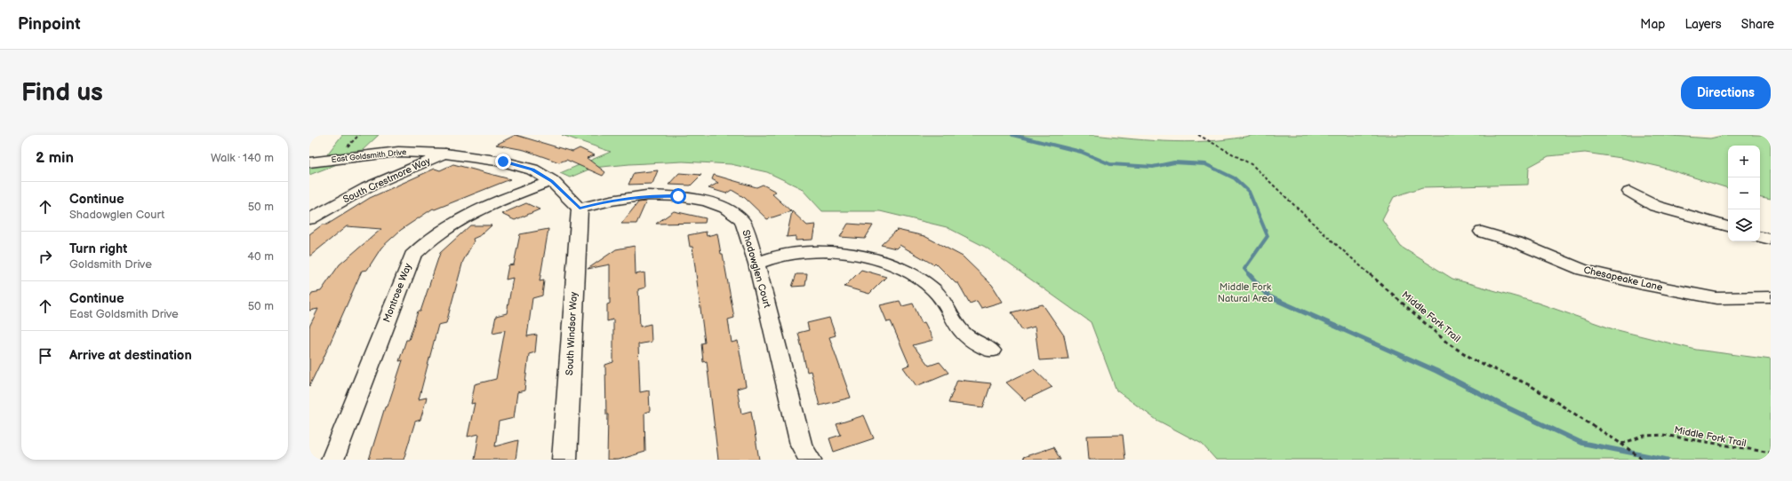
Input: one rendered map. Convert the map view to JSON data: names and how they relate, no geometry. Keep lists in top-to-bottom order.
{
  "streets": {
    "street": [
      "East Goldsmith Drive",
      "South Crestmore Way",
      "Shadowglen Court",
      "Chesapeake Lane",
      "Montrose Way",
      "South Windsor Way"
    ],
    "path": ["Middle Fork Trail"]
  },
  "crossings": [
    ["East Goldsmith Drive", "South Crestmore Way"],
    ["East Goldsmith Drive", "Shadowglen Court"],
    ["East Goldsmith Drive", "Montrose Way"],
    ["East Goldsmith Drive", "South Windsor Way"],
    ["Shadowglen Court", "South Windsor Way"]
  ],
  "parks": ["Middle Fork Natural Area"],
  "page": {
    "header": "Pinpoint",
    "nav": ["Map", "Layers", "Share"],
    "buttons": "Directions",
    "title": "Find us",
    "heading": ["2 min", "Walk · 140 m"],
    "map_buttons": ["+", "−"],
    "list": [
      ["Continue", "Shadowglen Court", "50 m"],
      ["Turn right", "Goldsmith Drive", "40 m"],
      ["Continue", "East Goldsmith Drive", "50 m"],
      "Arrive at destination"
    ]
  }
}
